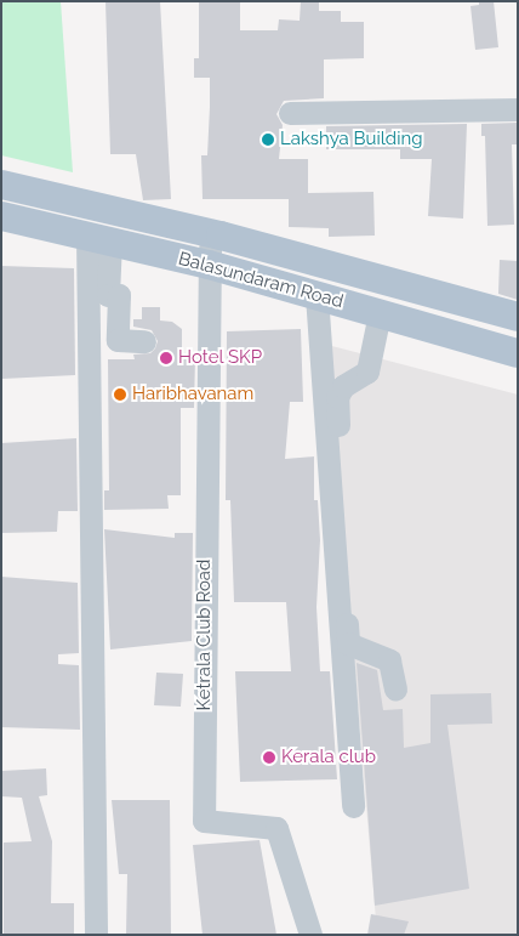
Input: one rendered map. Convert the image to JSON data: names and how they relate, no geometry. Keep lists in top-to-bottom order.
{
  "streets": {
    "main road": ["Balasundaram Road"],
    "street": ["Ketrala Club Road"]
  },
  "crossings": [
    ["Balasundaram Road", "Ketrala Club Road"]
  ],
  "places": [
    "Lakshya Building",
    "Hotel SKP",
    "Haribhavanam",
    "Kerala club"
  ]
}
